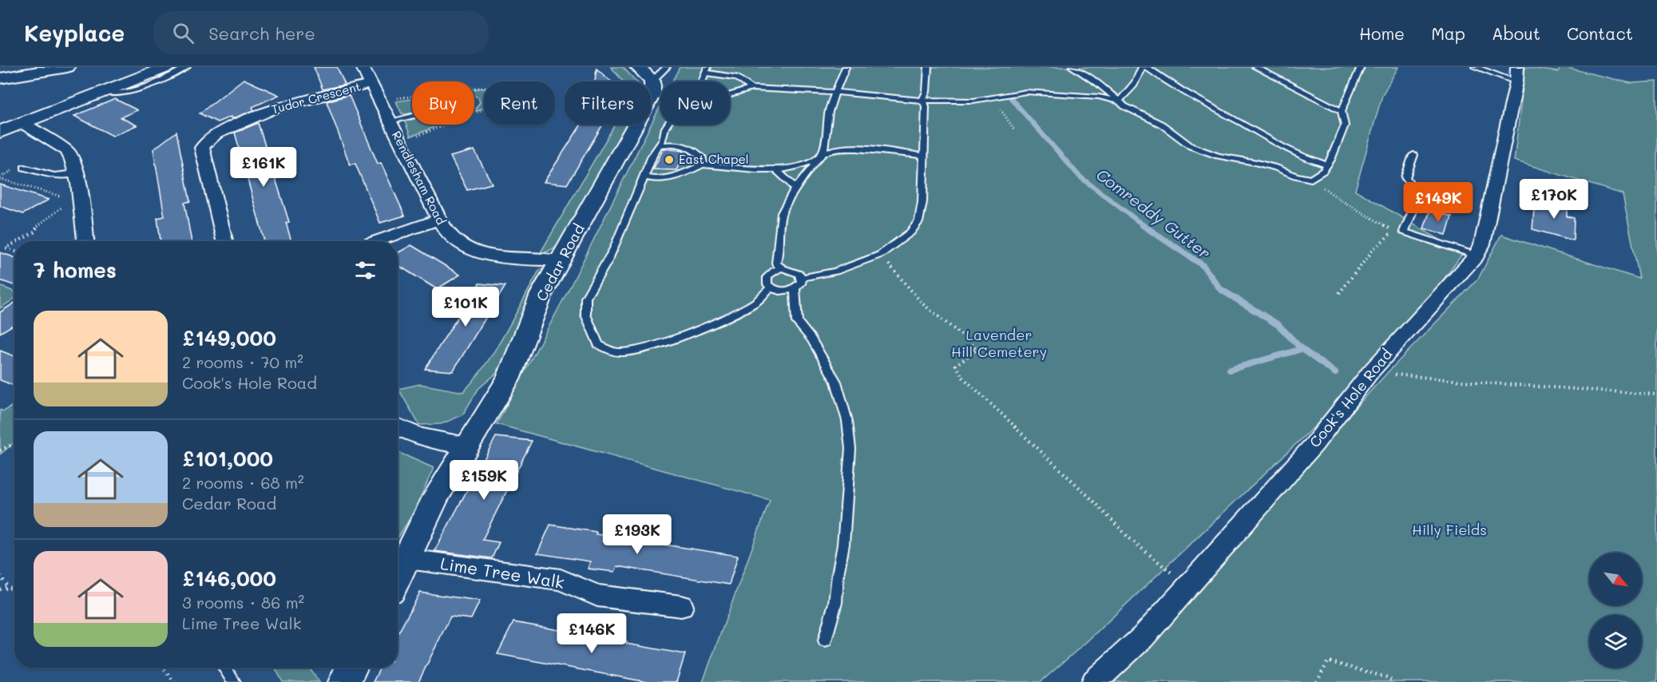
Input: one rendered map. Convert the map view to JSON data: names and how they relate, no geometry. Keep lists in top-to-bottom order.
{
  "streets": {
    "street": [
      "Tudor Crescent",
      "Rendlesham Road",
      "Cedar Road",
      "Cook's Hole Road",
      "Lime Tree Walk"
    ]
  },
  "crossings": [
    ["Tudor Crescent", "Rendlesham Road"],
    ["Rendlesham Road", "Cedar Road"],
    ["Cedar Road", "Lime Tree Walk"]
  ],
  "water": ["Comreddy Gutter"],
  "parks": ["Lavender Hill Cemetery", "Hilly Fields"],
  "places": ["East Chapel"],
  "north": "bottom right",
  "page": {
    "header": "Keyplace",
    "search": "Search here",
    "nav": [
      "Home",
      "Map",
      "About",
      "Contact"
    ],
    "chip": [
      "Buy",
      "Rent",
      "Filters",
      "New"
    ],
    "price": [
      "£161K",
      "£170K",
      "£149K",
      "£101K",
      "£159K",
      "£193K",
      "£146K"
    ],
    "heading": "7 homes",
    "list": [
      {
        "name": "£149,000",
        "note": "2 rooms · 70 m² · Cook's Hole Road"
      },
      {
        "name": "£101,000",
        "note": "2 rooms · 68 m² · Cedar Road"
      },
      {
        "name": "£146,000",
        "note": "3 rooms · 86 m² · Lime Tree Walk"
      }
    ]
  }
}
